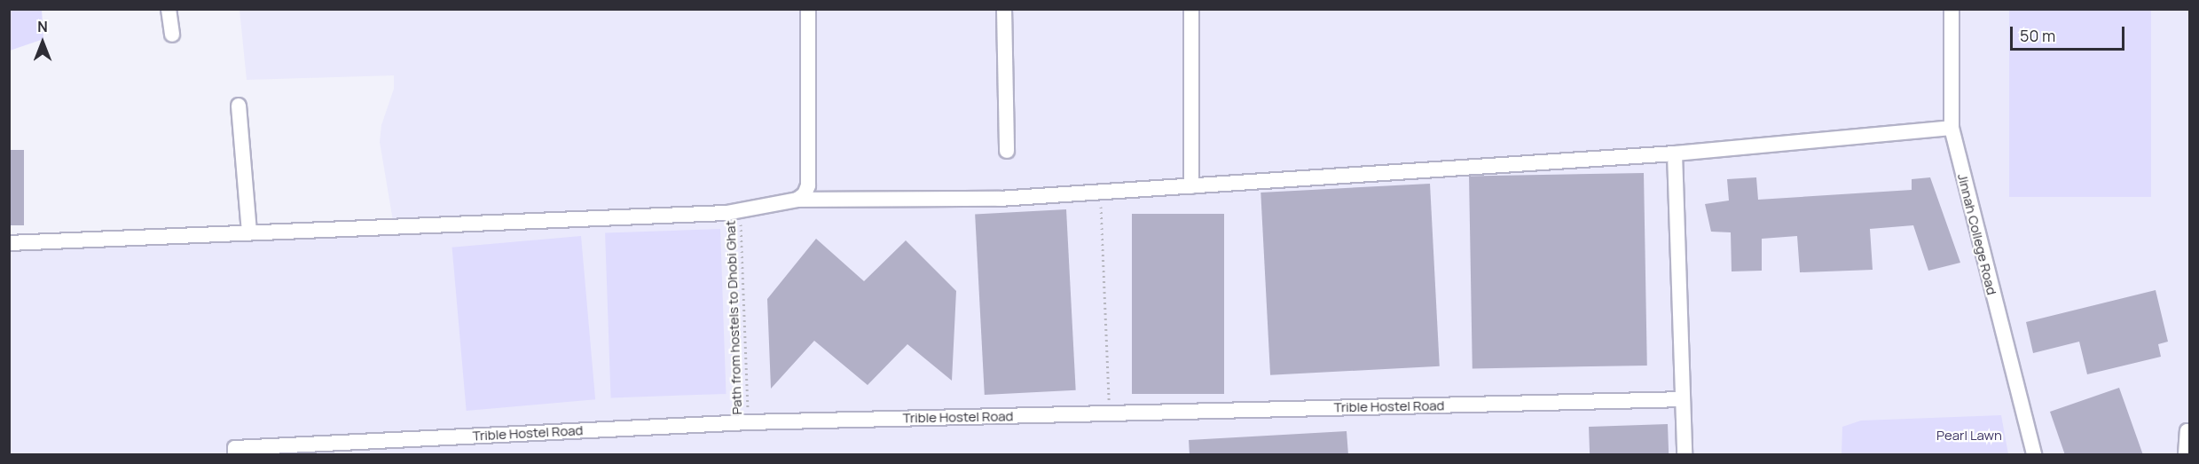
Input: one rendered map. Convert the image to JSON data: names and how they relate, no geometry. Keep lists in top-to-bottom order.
{
  "streets": {
    "street": ["Jinnah College Road", "Trible Hostel Road"],
    "path": ["Path from hostels to Dhobi Ghat"]
  },
  "crossings": [
    ["Path from hostels to Dhobi Ghat", "Trible Hostel Road"]
  ],
  "parks": ["Pearl Lawn"],
  "scale_bar": "50 m",
  "north": "top"
}
